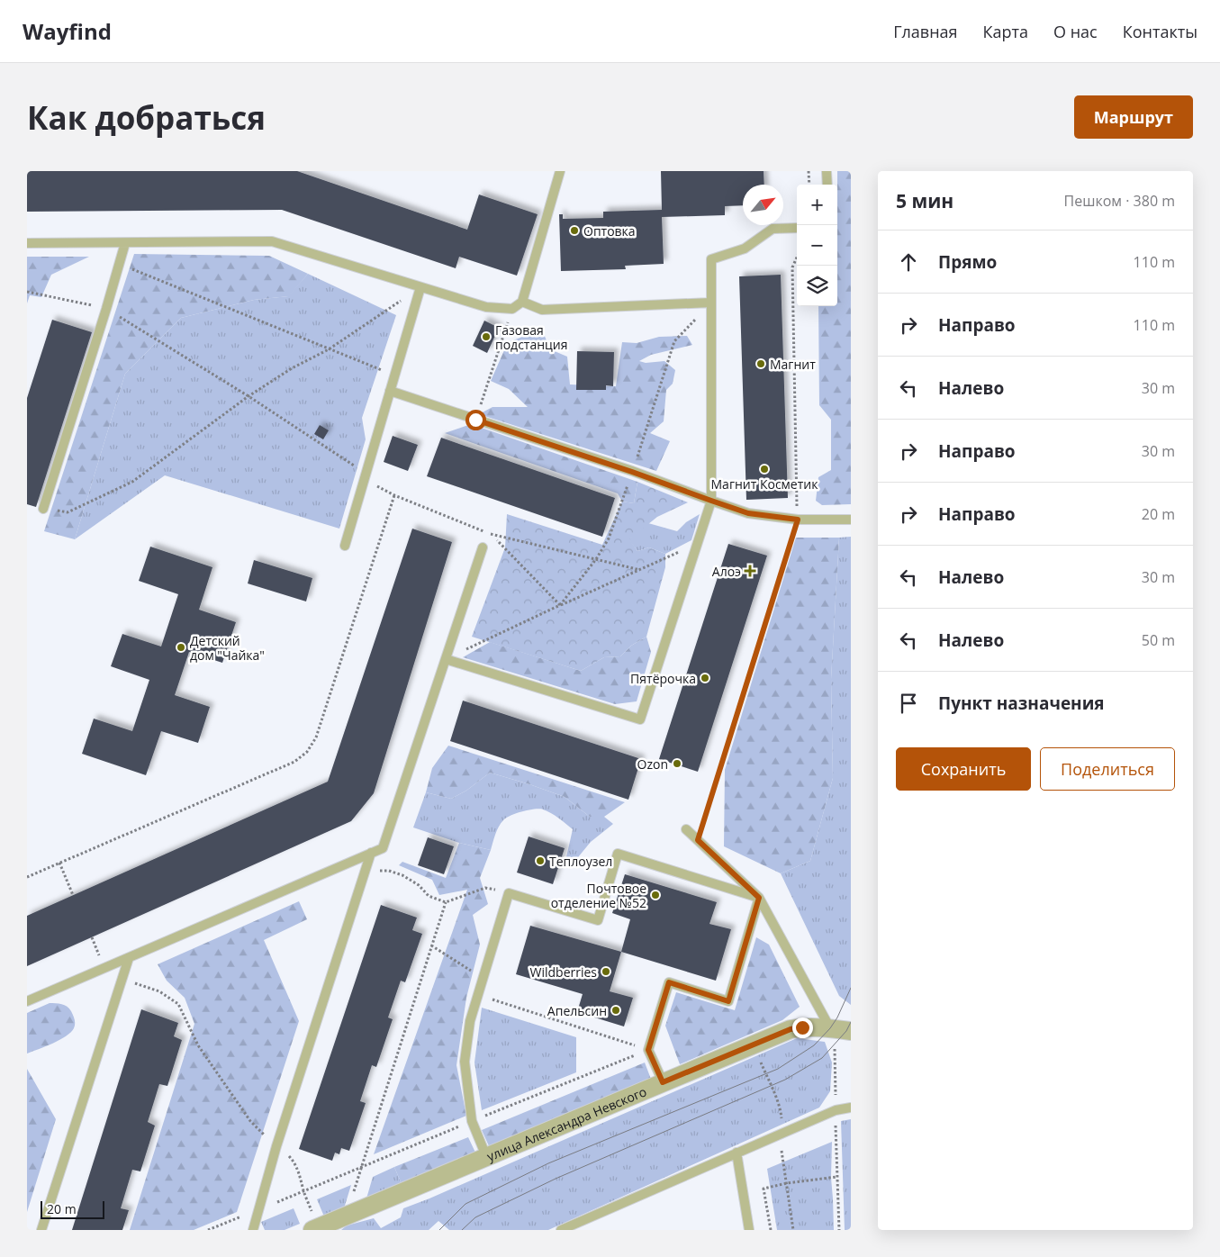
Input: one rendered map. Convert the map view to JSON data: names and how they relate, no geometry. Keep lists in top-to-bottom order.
{
  "streets": {
    "street": ["улица Александра Невского"]
  },
  "places": {
    "other": [
      "Оптовка",
      "Газовая подстанция",
      "Магнит",
      "Магнит Косметик",
      "Детский дом \"Чайка\"",
      "Пятёрочка",
      "Ozon",
      "Теплоузел",
      "Почтовое отделение №52",
      "Wildberries",
      "Апельсин"
    ],
    "health": ["Алоэ"]
  },
  "scale_bar": "20 m",
  "north": "top right",
  "page": {
    "header": "Wayfind",
    "nav": [
      "Главная",
      "Карта",
      "О нас",
      "Контакты"
    ],
    "buttons": [
      "Маршрут",
      ["Сохранить", "Поделиться"]
    ],
    "title": "Как добраться",
    "heading": ["5 мин", "Пешком · 380 m"],
    "map_buttons": ["+", "−"],
    "list": [
      ["Прямо", "110 m"],
      ["Направо", "110 m"],
      ["Налево", "30 m"],
      ["Направо", "30 m"],
      ["Направо", "20 m"],
      ["Налево", "30 m"],
      ["Налево", "50 m"],
      "Пункт назначения"
    ],
    "scale": "20 m"
  }
}
